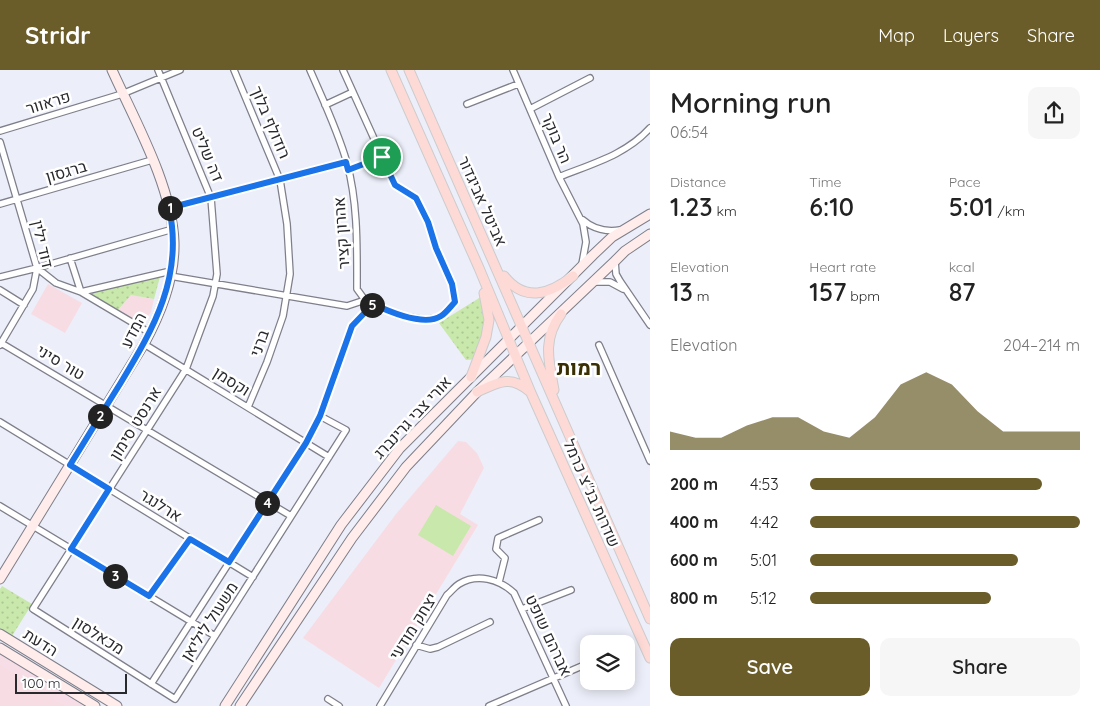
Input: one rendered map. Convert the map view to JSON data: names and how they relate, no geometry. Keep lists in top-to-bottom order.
{
  "streets": {
    "main road": [
      "אביטל אביגדור",
      "המדע",
      "אורי צבי גרינברג",
      "שדרות בנ\"צ כרמל",
      "הדעת"
    ],
    "street": [
      "פראוור",
      "רודולף בלוך",
      "הר בוקר",
      "דה שליט",
      "ברגסון",
      "אהרון קציר",
      "דוד ילין",
      "ברני",
      "טור סיני",
      "וקסמן",
      "ארנסט סימון",
      "ארלנגר",
      "משעול ליליאן",
      "יצחק מודעי",
      "מכאלסון",
      "אברהם שופט"
    ]
  },
  "crossings": [
    ["פראוור", "דה שליט"],
    ["פראוור", "המדע"],
    ["רודולף בלוך", "ברני"],
    ["הר בוקר", "אורי צבי גרינברג"],
    ["דה שליט", "ארנסט סימון"],
    ["ברגסון", "דוד ילין"],
    ["ברגסון", "המדע"],
    ["אביטל אביגדור", "אורי צבי גרינברג"],
    ["אביטל אביגדור", "שדרות בנ\"צ כרמל"],
    ["דוד ילין", "טור סיני"],
    ["המדע", "טור סיני"],
    ["המדע", "וקסמן"],
    ["המדע", "ארלנגר"],
    ["ברני", "וקסמן"],
    ["טור סיני", "ארנסט סימון"],
    ["טור סיני", "משעול ליליאן"],
    ["וקסמן", "ארנסט סימון"],
    ["וקסמן", "משעול ליליאן"],
    ["אורי צבי גרינברג", "שדרות בנ\"צ כרמל"],
    ["ארנסט סימון", "ארלנגר"],
    ["ארנסט סימון", "מכאלסון"],
    ["ארלנגר", "משעול ליליאן"],
    ["משעול ליליאן", "מכאלסון"],
    ["יצחק מודעי", "אברהם שופט"]
  ],
  "districts": ["רמות"],
  "scale_bar": "100 m",
  "page": {
    "header": "Stridr",
    "nav": ["Map", "Layers", "Share"],
    "heading": ["Morning run", "06:54"],
    "stats": [
      ["Distance", "1.23 km"],
      ["Time", "6:10"],
      ["Pace", "5:01 /km"],
      ["Elevation", "13 m"],
      ["Heart rate", "157 bpm"],
      ["kcal", "87"]
    ],
    "pins": [
      "1",
      "5",
      "2",
      "4",
      "3"
    ],
    "chart": ["Elevation", "204–214 m"],
    "list": [
      {
        "name": "200 m",
        "note": "4:53"
      },
      {
        "name": "400 m",
        "note": "4:42"
      },
      {
        "name": "600 m",
        "note": "5:01"
      },
      {
        "name": "800 m",
        "note": "5:12"
      }
    ],
    "buttons": ["Save", "Share"],
    "scale": "100 m"
  }
}
